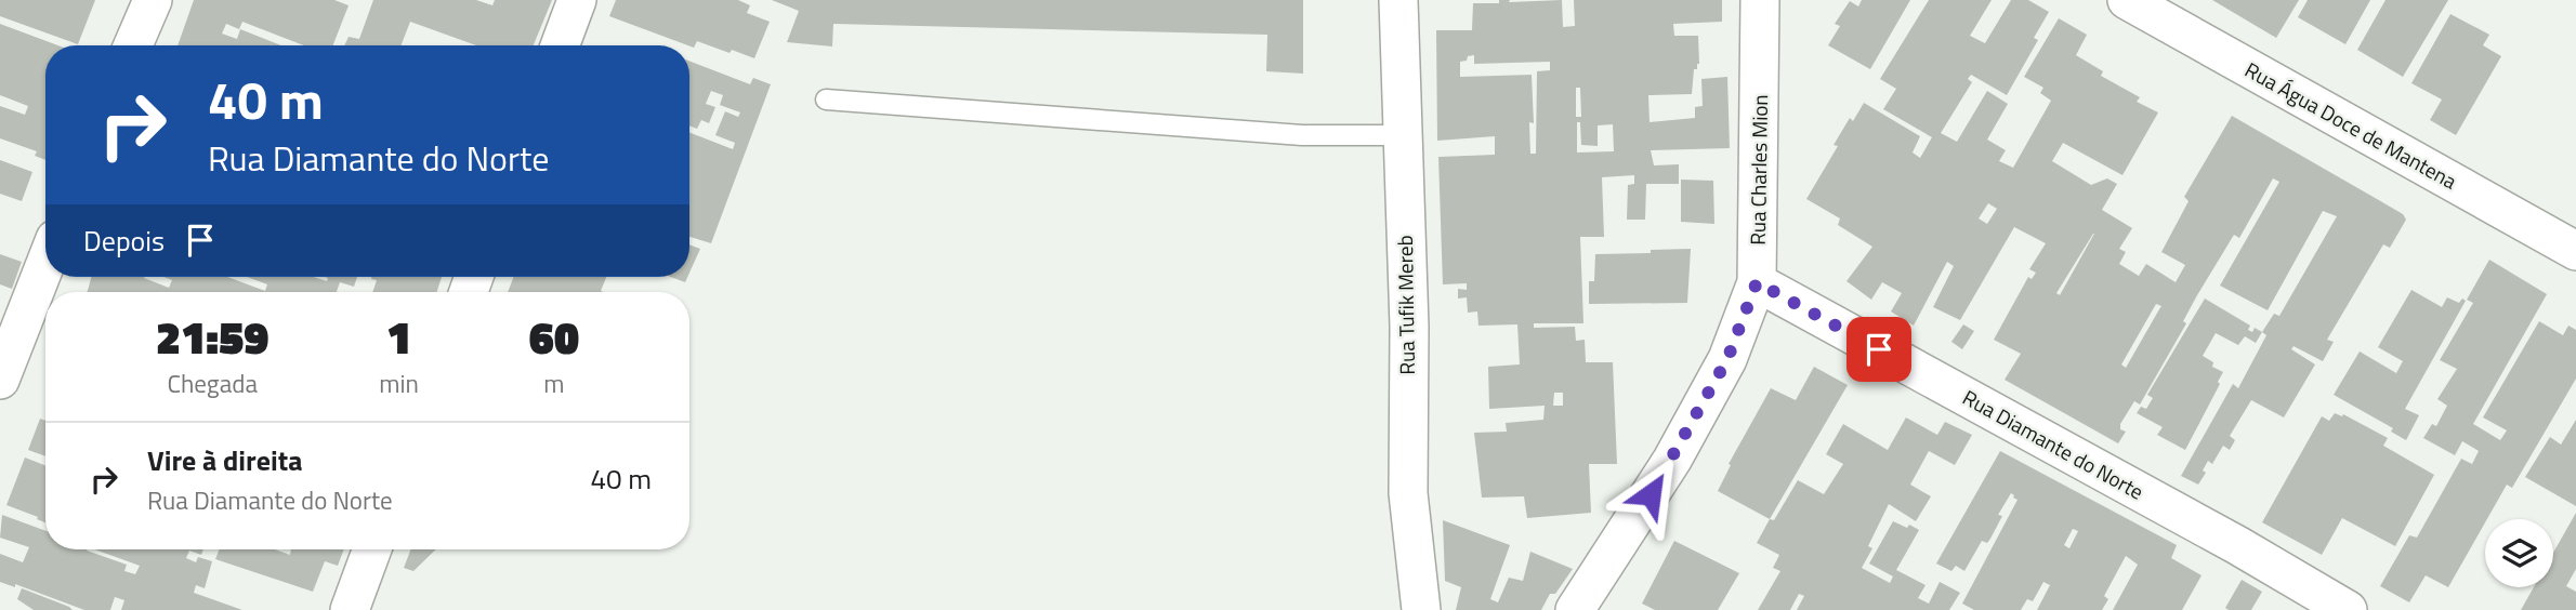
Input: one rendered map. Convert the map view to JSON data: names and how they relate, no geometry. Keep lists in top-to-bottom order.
{
  "streets": {
    "street": [
      "Rua Água Doce de Mantena",
      "Rua Charles Mion",
      "Rua Tufik Mereb",
      "Rua Diamante do Norte"
    ]
  },
  "crossings": [
    ["Rua Charles Mion", "Rua Diamante do Norte"]
  ],
  "page": {
    "turn": ["40 m", "Rua Diamante do Norte"],
    "then": "Depois",
    "eta": [
      "21:59",
      "Chegada",
      "1",
      "min",
      "60",
      "m"
    ],
    "list": [
      {
        "name": "Vire à direita",
        "note": "Rua Diamante do Norte",
        "value": "40 m"
      }
    ]
  }
}
